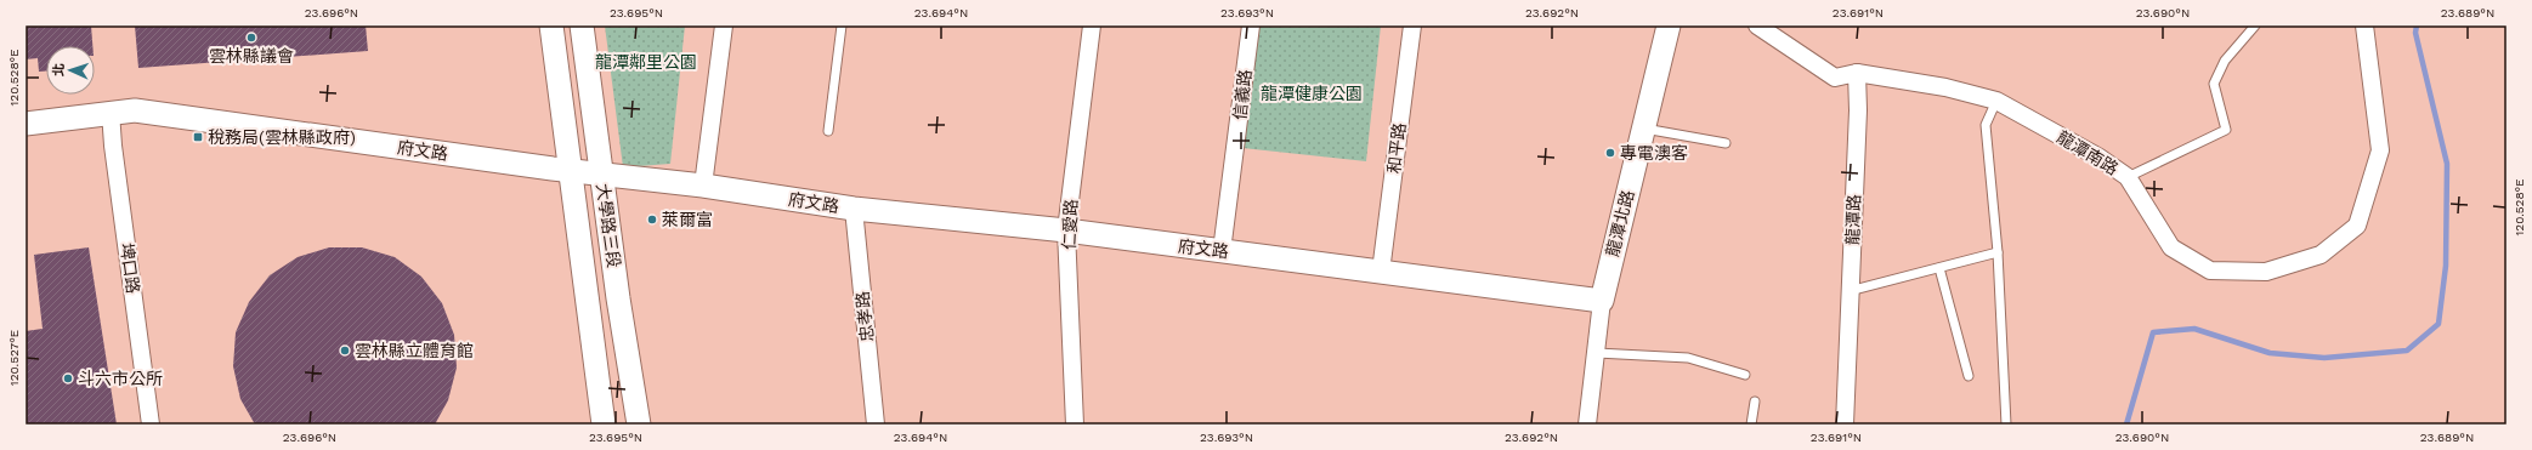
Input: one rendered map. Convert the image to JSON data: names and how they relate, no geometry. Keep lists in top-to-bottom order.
{
  "streets": {
    "street": [
      "信義路",
      "和平路",
      "府文路",
      "龍潭南路",
      "龍潭路",
      "龍潭北路",
      "仁愛路",
      "大學路三段",
      "埤口路",
      "忠孝路"
    ]
  },
  "crossings": [
    ["信義路", "府文路"],
    ["和平路", "府文路"],
    ["府文路", "龍潭北路"],
    ["府文路", "仁愛路"],
    ["府文路", "大學路三段"],
    ["府文路", "埤口路"],
    ["府文路", "忠孝路"],
    ["龍潭南路", "龍潭路"]
  ],
  "parks": ["龍潭鄰里公園", "龍潭健康公園"],
  "places": {
    "other": [
      "雲林縣議會",
      "專電澳客",
      "萊爾富",
      "雲林縣立體育館",
      "斗六市公所"
    ],
    "transit": ["稅務局(雲林縣政府)"]
  },
  "north": "left",
  "coordinates": [
    "23.696°N",
    "23.695°N",
    "23.694°N",
    "23.693°N",
    "23.692°N",
    "23.691°N",
    "23.690°N",
    "23.689°N",
    "120.528°E",
    "120.527°E"
  ]
}
